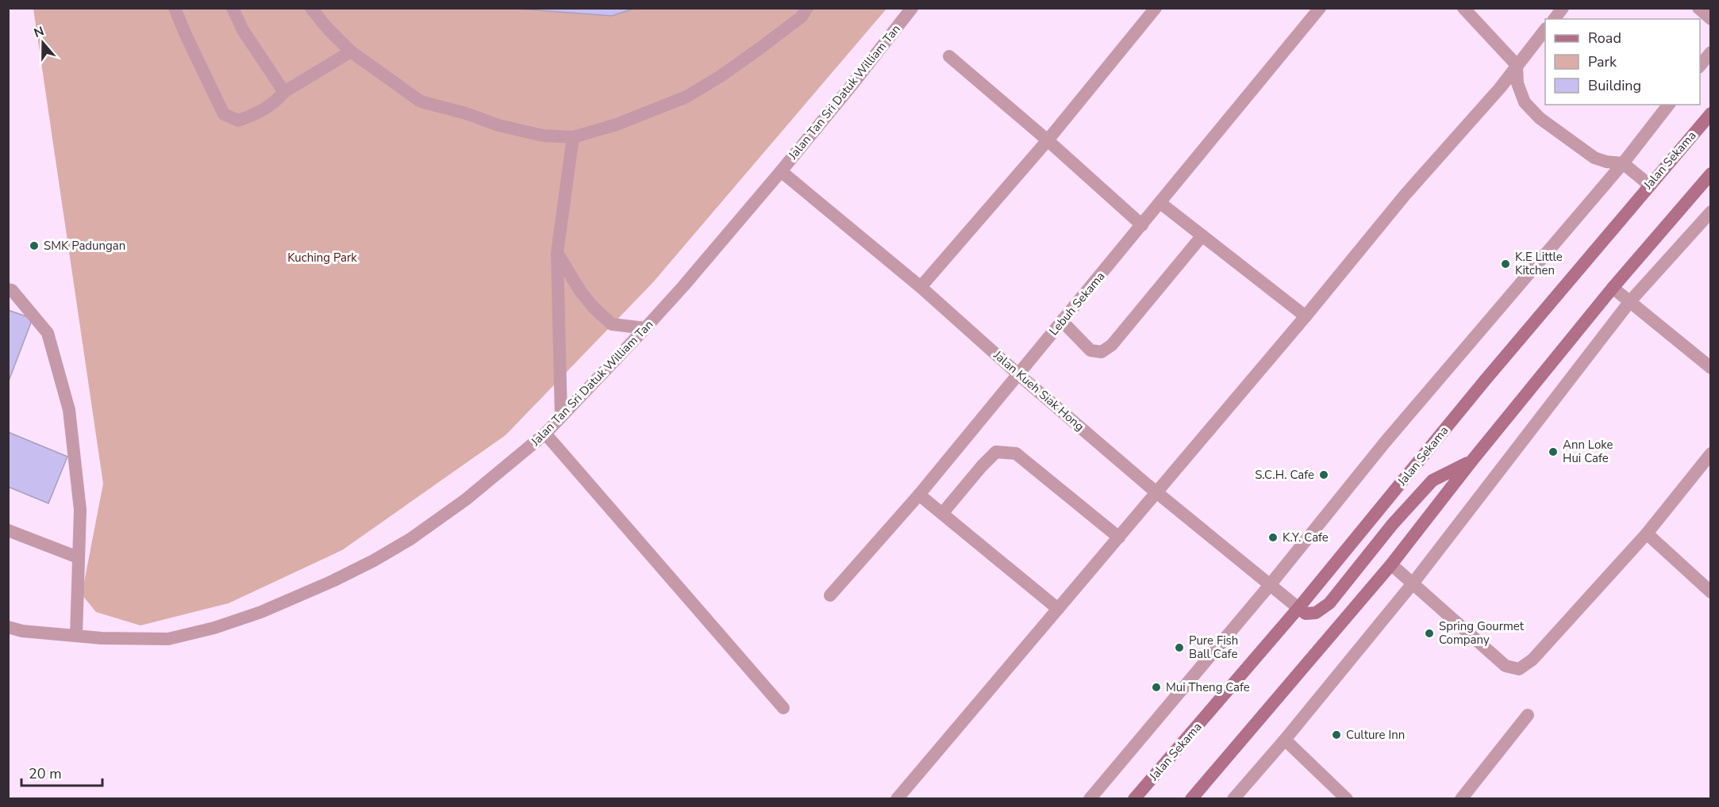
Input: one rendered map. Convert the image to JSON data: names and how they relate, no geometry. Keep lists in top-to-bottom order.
{
  "streets": {
    "main road": ["Jalan Sekama"],
    "street": ["Jalan Tan Sri Datuk William Tan", "Lebuh Sekama", "Jalan Kueh Siak Hong"]
  },
  "crossings": [
    ["Jalan Tan Sri Datuk William Tan", "Jalan Kueh Siak Hong"],
    ["Jalan Sekama", "Jalan Kueh Siak Hong"],
    ["Lebuh Sekama", "Jalan Kueh Siak Hong"]
  ],
  "parks": ["Kuching Park"],
  "places": [
    "SMK Padungan",
    "K.E Little Kitchen",
    "Ann Loke Hui Cafe",
    "S.C.H. Cafe",
    "K.Y. Cafe",
    "Spring Gourmet Company",
    "Pure Fish Ball Cafe",
    "Mui Theng Cafe",
    "Culture Inn"
  ],
  "legend": ["Road", "Park", "Building"],
  "scale_bar": "20 m",
  "north": "top"
}
